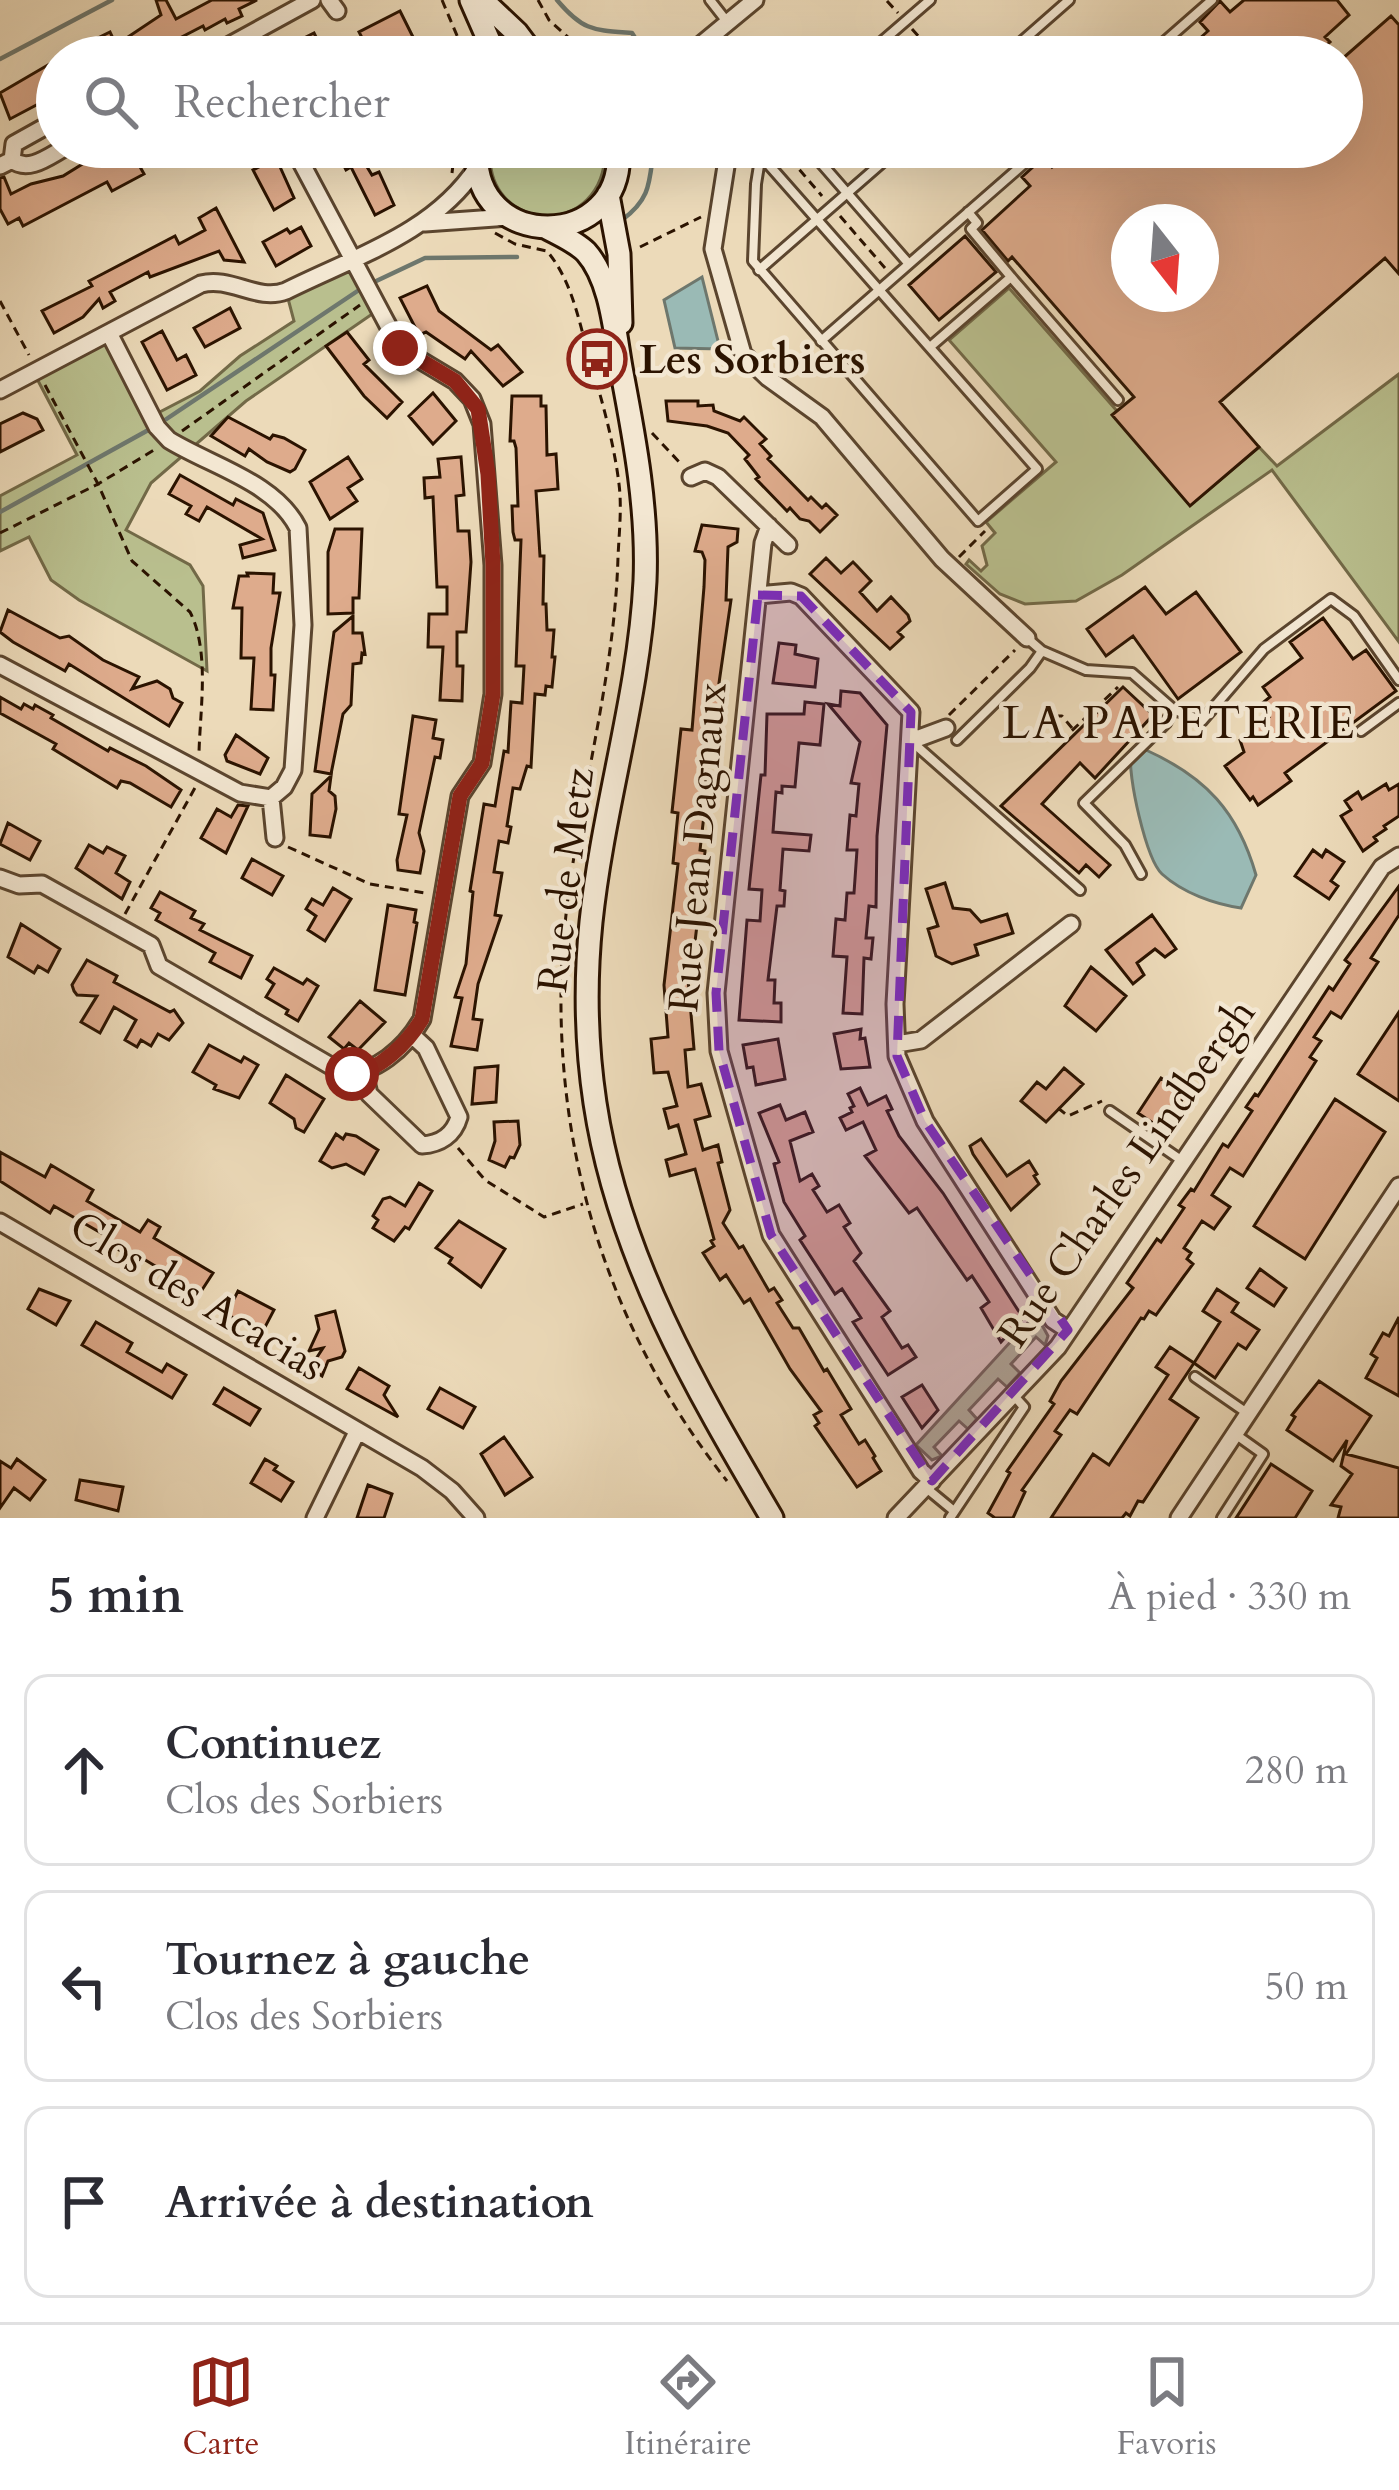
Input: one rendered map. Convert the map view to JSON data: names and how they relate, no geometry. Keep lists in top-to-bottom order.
{
  "streets": {
    "main road": ["Rue de Metz"],
    "street": ["Rue Jean Dagnaux", "Rue Charles Lindbergh", "Clos des Acacias"]
  },
  "crossings": [
    ["Rue Jean Dagnaux", "Rue Charles Lindbergh"]
  ],
  "districts": ["LA PAPETERIE"],
  "places": {
    "bus stop": ["Les Sorbiers"]
  },
  "north": "bottom",
  "page": {
    "search": "Rechercher",
    "heading": ["5 min", "À pied · 330 m"],
    "list": [
      ["Continuez", "Clos des Sorbiers", "280 m"],
      ["Tournez à gauche", "Clos des Sorbiers", "50 m"],
      "Arrivée à destination"
    ],
    "nav": ["Carte", "Itinéraire", "Favoris"]
  }
}
